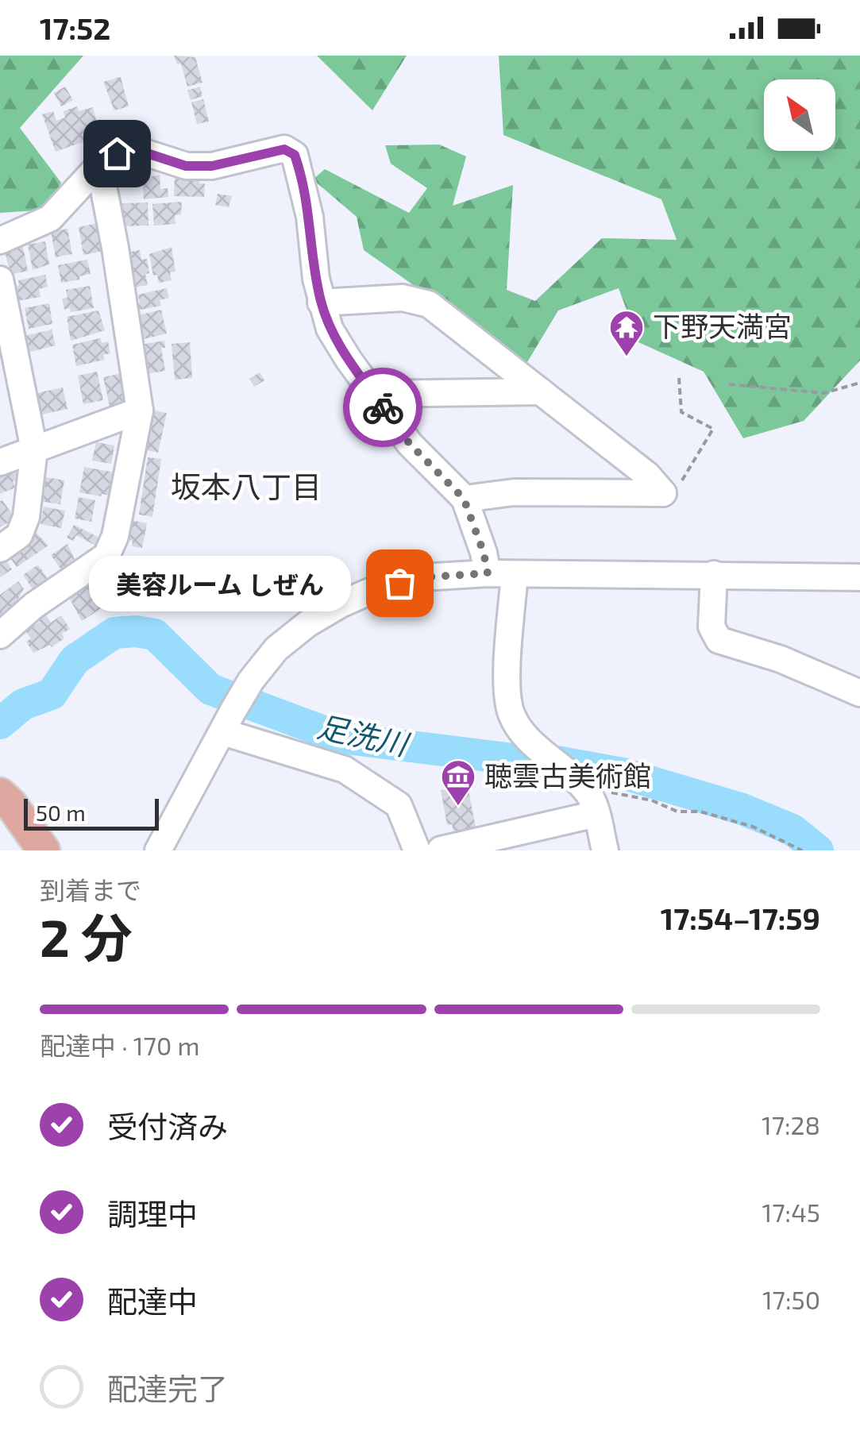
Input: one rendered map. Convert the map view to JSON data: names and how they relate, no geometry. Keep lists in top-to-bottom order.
{
  "districts": ["坂本八丁目"],
  "water": ["足洗川"],
  "places": {
    "temple": ["下野天満宮"],
    "other": ["美容ルーム しぜん"],
    "museum": ["聴雲古美術館"]
  },
  "scale_bar": "50 m",
  "north": "top left",
  "page": {
    "status": "17:52",
    "bubble": "美容ルーム しぜん",
    "scale": "50 m",
    "heading": ["2 分", "到着まで", "17:54–17:59"],
    "bar": "配達中 · 170 m",
    "list": [
      ["受付済み", "17:28"],
      ["調理中", "17:45"],
      ["配達中", "17:50"],
      "配達完了"
    ]
  }
}
